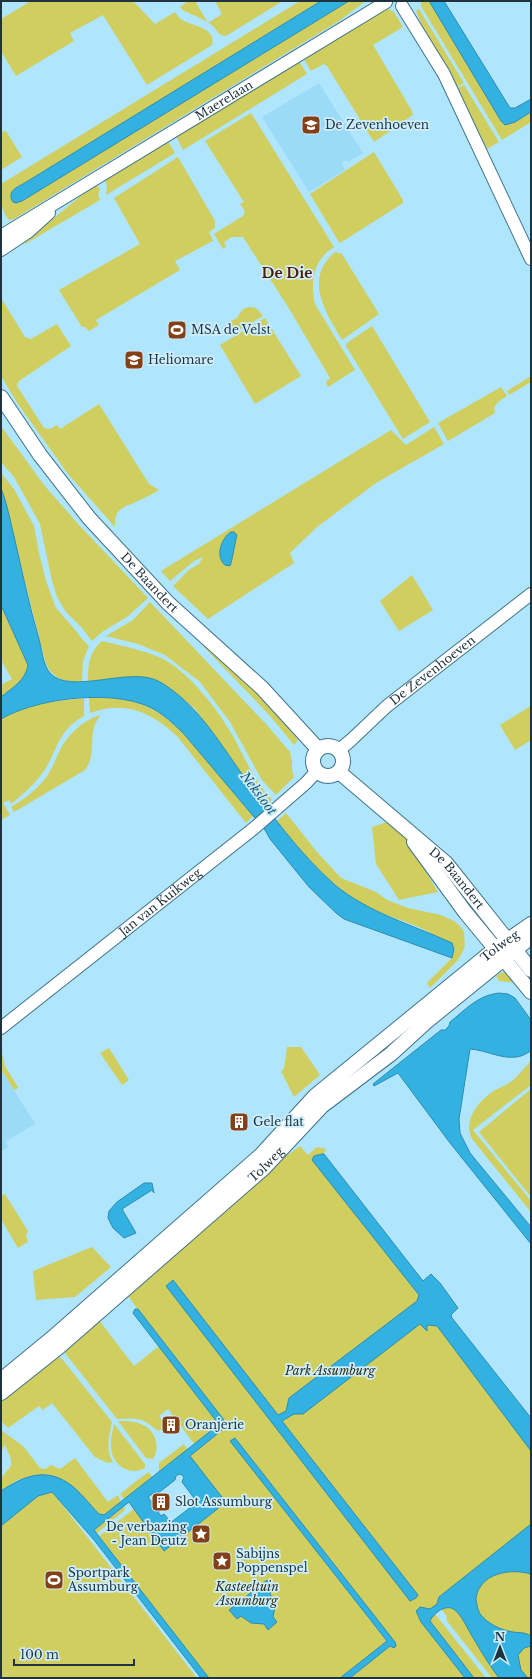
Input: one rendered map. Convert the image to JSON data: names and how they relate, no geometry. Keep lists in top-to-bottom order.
{
  "streets": {
    "main road": ["De Baandert", "Tolweg"],
    "street": ["Maerelaan", "De Zevenhoeven", "Jan van Kuikweg"]
  },
  "crossings": [
    ["De Baandert", "De Zevenhoeven"],
    ["De Baandert", "Jan van Kuikweg"],
    ["De Baandert", "Tolweg"],
    ["De Zevenhoeven", "Jan van Kuikweg"]
  ],
  "districts": ["De Die"],
  "water": ["Neksloot"],
  "parks": ["Park Assumburg", "Kasteeltuin Assumburg"],
  "places": {
    "school or university": ["De Zevenhoeven", "Heliomare"],
    "sports": ["MSA de Velst", "Sportpark Assumburg"],
    "building": ["Gele flat", "Oranjerie", "Slot Assumburg"],
    "place": ["De verbazing - Jean Deutz", "Sabijns Poppenspel"]
  },
  "scale_bar": "100 m",
  "north": "top"
}
